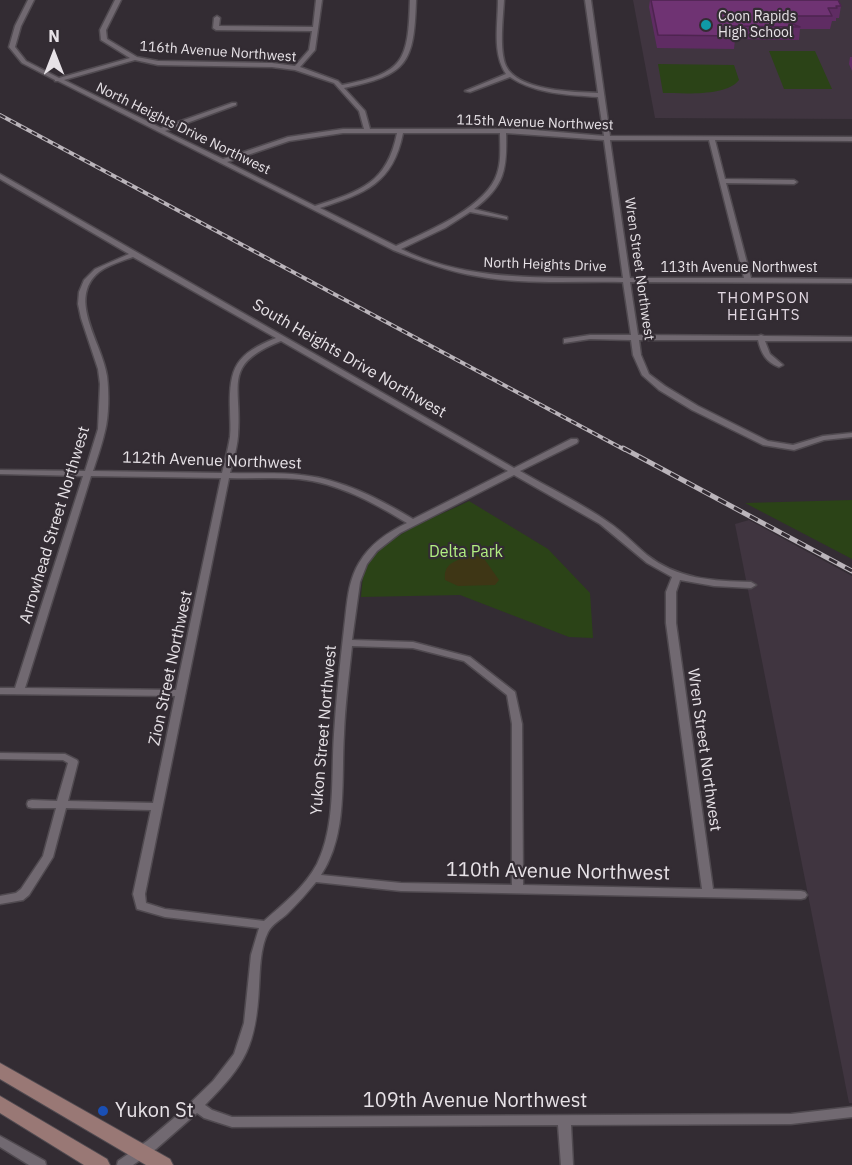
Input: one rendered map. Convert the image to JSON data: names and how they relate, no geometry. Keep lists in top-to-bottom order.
{
  "streets": {
    "street": [
      "116th Avenue Northwest",
      "115th Avenue Northwest",
      "North Heights Drive Northwest",
      "North Heights Drive",
      "113th Avenue Northwest",
      "Wren Street Northwest",
      "South Heights Drive Northwest",
      "112th Avenue Northwest",
      "Arrowhead Street Northwest",
      "Zion Street Northwest",
      "Yukon Street Northwest",
      "110th Avenue Northwest",
      "109th Avenue Northwest"
    ]
  },
  "crossings": [
    ["116th Avenue Northwest", "North Heights Drive Northwest"],
    ["115th Avenue Northwest", "North Heights Drive Northwest"],
    ["115th Avenue Northwest", "Wren Street Northwest"],
    ["North Heights Drive Northwest", "North Heights Drive"],
    ["North Heights Drive", "113th Avenue Northwest"],
    ["North Heights Drive", "Wren Street Northwest"],
    ["113th Avenue Northwest", "Wren Street Northwest"],
    ["Wren Street Northwest", "South Heights Drive Northwest"],
    ["Wren Street Northwest", "110th Avenue Northwest"],
    ["South Heights Drive Northwest", "Arrowhead Street Northwest"],
    ["South Heights Drive Northwest", "Zion Street Northwest"],
    ["South Heights Drive Northwest", "Yukon Street Northwest"],
    ["112th Avenue Northwest", "Arrowhead Street Northwest"],
    ["112th Avenue Northwest", "Zion Street Northwest"],
    ["112th Avenue Northwest", "Yukon Street Northwest"],
    ["Zion Street Northwest", "Yukon Street Northwest"],
    ["Yukon Street Northwest", "110th Avenue Northwest"]
  ],
  "districts": ["THOMPSON HEIGHTS"],
  "parks": ["Delta Park"],
  "places": ["Coon Rapids High School", "Yukon St"],
  "north": "top"
}
